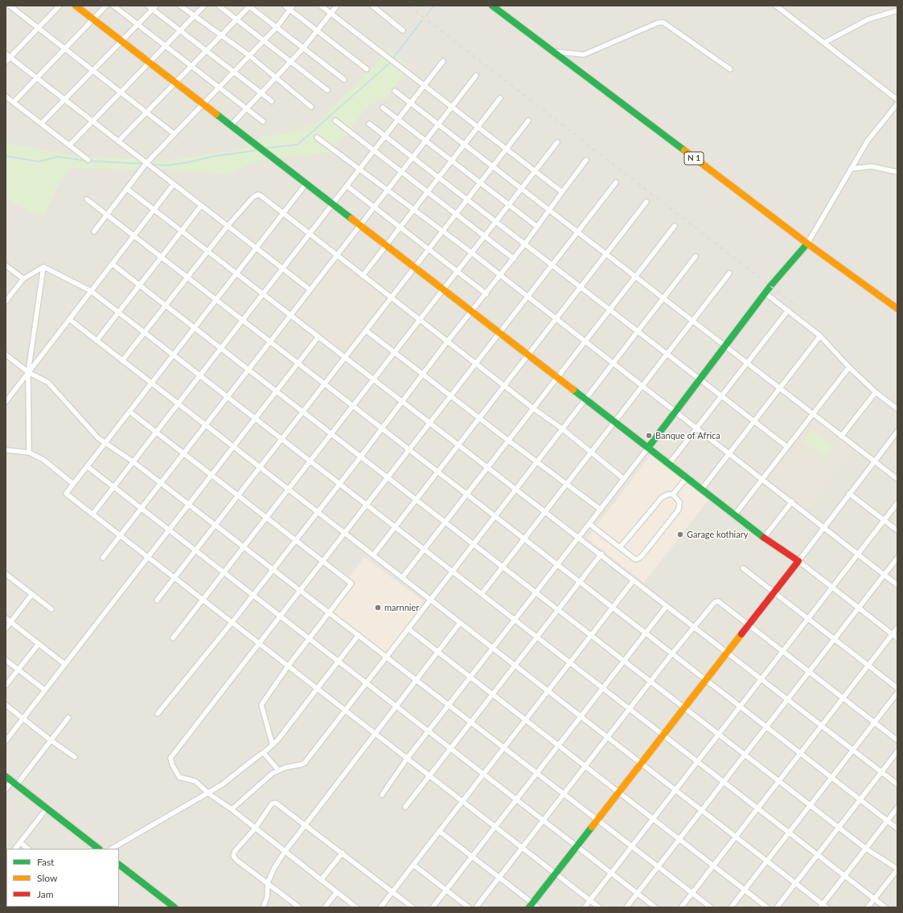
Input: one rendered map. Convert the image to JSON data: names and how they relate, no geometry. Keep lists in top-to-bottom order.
{
  "streets": {
    "main road": ["N 1"]
  },
  "places": ["Banque of Africa", "Garage kothiary", "marnnier"],
  "legend": ["Fast", "Slow", "Jam"]
}
